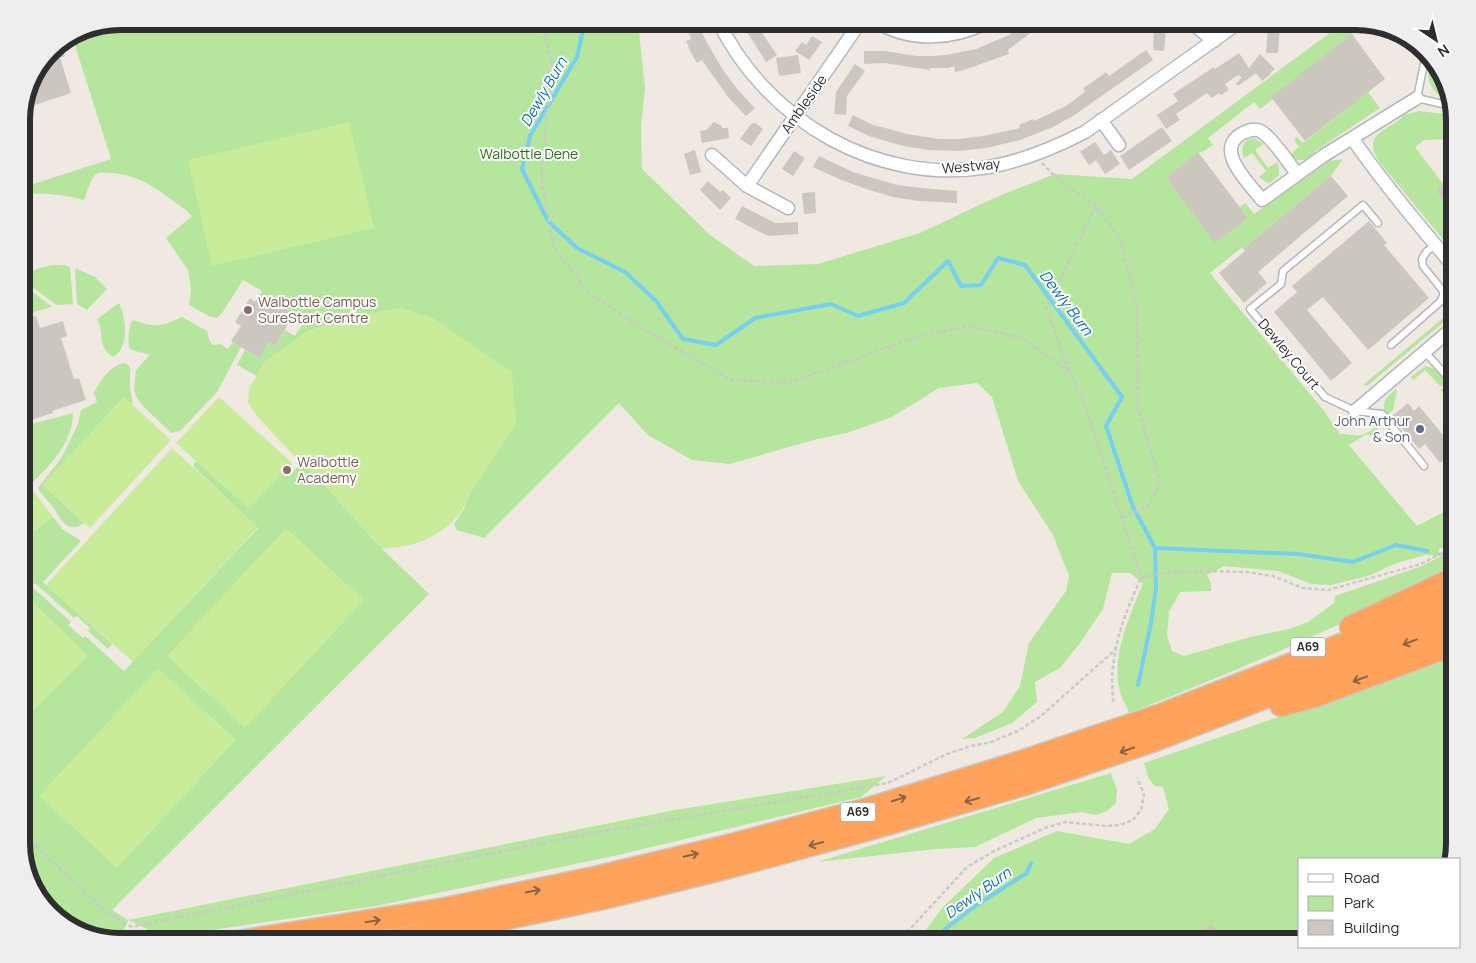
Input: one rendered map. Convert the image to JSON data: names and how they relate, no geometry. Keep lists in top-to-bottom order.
{
  "streets": {
    "highway": ["A69"],
    "street": ["Ambleside", "Westway"],
    "lane": ["Dewley Court"]
  },
  "crossings": [
    ["Ambleside", "Westway"]
  ],
  "water": ["Dewly Burn"],
  "parks": ["Walbottle Dene"],
  "places": ["Walbottle Campus SureStart Centre", "John Arthur & Son", "Walbottle Academy"],
  "legend": ["Road", "Park", "Building"],
  "north": "bottom right"
}
